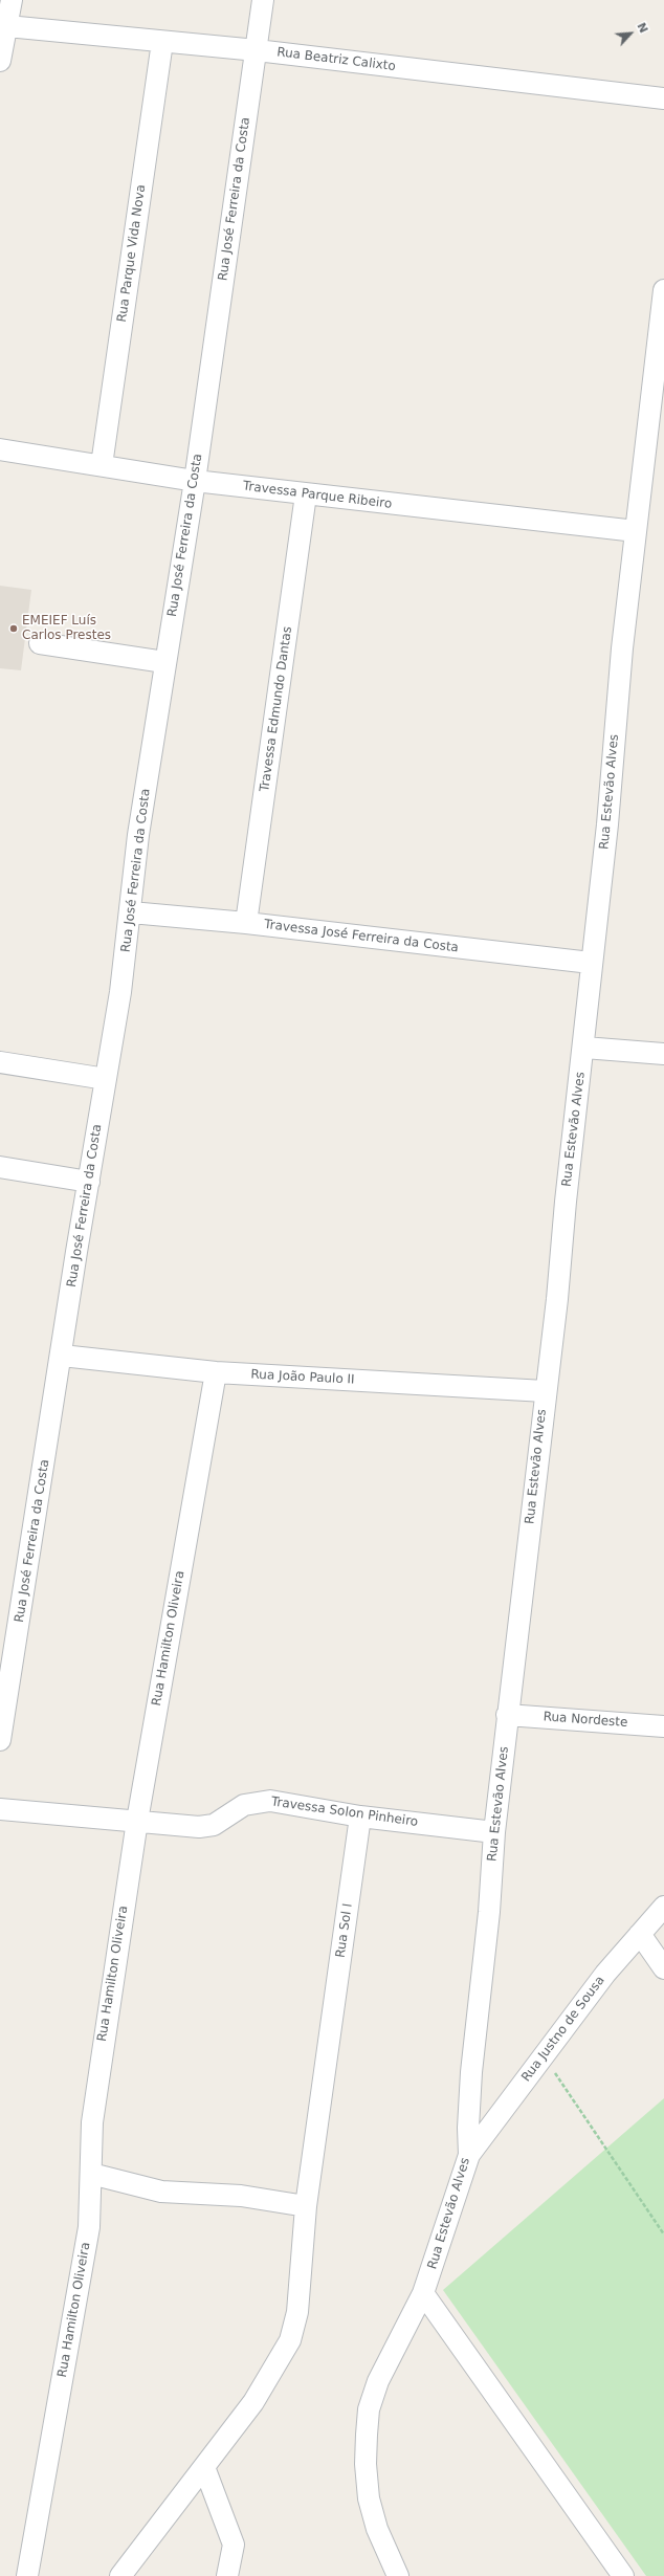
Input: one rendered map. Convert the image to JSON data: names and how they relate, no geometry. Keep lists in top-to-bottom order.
{
  "streets": {
    "street": [
      "Rua Beatriz Calixto",
      "Rua José Ferreira da Costa",
      "Rua Parque Vida Nova",
      "Travessa Parque Ribeiro",
      "Travessa Edmundo Dantas",
      "Rua Estevão Alves",
      "Travessa José Ferreira da Costa",
      "Rua João Paulo II",
      "Rua Hamilton Oliveira",
      "Rua Nordeste",
      "Travessa Solon Pinheiro",
      "Rua Sol I",
      "Rua Justno de Sousa"
    ]
  },
  "crossings": [
    ["Rua Beatriz Calixto", "Rua José Ferreira da Costa"],
    ["Rua Beatriz Calixto", "Rua Parque Vida Nova"],
    ["Rua José Ferreira da Costa", "Travessa Parque Ribeiro"],
    ["Rua José Ferreira da Costa", "Travessa José Ferreira da Costa"],
    ["Rua José Ferreira da Costa", "Rua João Paulo II"],
    ["Rua Parque Vida Nova", "Travessa Parque Ribeiro"],
    ["Travessa Parque Ribeiro", "Travessa Edmundo Dantas"],
    ["Travessa Parque Ribeiro", "Rua Estevão Alves"],
    ["Travessa Edmundo Dantas", "Travessa José Ferreira da Costa"],
    ["Rua Estevão Alves", "Travessa José Ferreira da Costa"],
    ["Rua Estevão Alves", "Rua João Paulo II"],
    ["Rua Estevão Alves", "Rua Nordeste"],
    ["Rua Estevão Alves", "Travessa Solon Pinheiro"],
    ["Rua Estevão Alves", "Rua Justno de Sousa"],
    ["Rua João Paulo II", "Rua Hamilton Oliveira"],
    ["Rua Hamilton Oliveira", "Travessa Solon Pinheiro"],
    ["Travessa Solon Pinheiro", "Rua Sol I"]
  ],
  "places": ["EMEIEF Luís Carlos Prestes"],
  "north": "top right"
}
